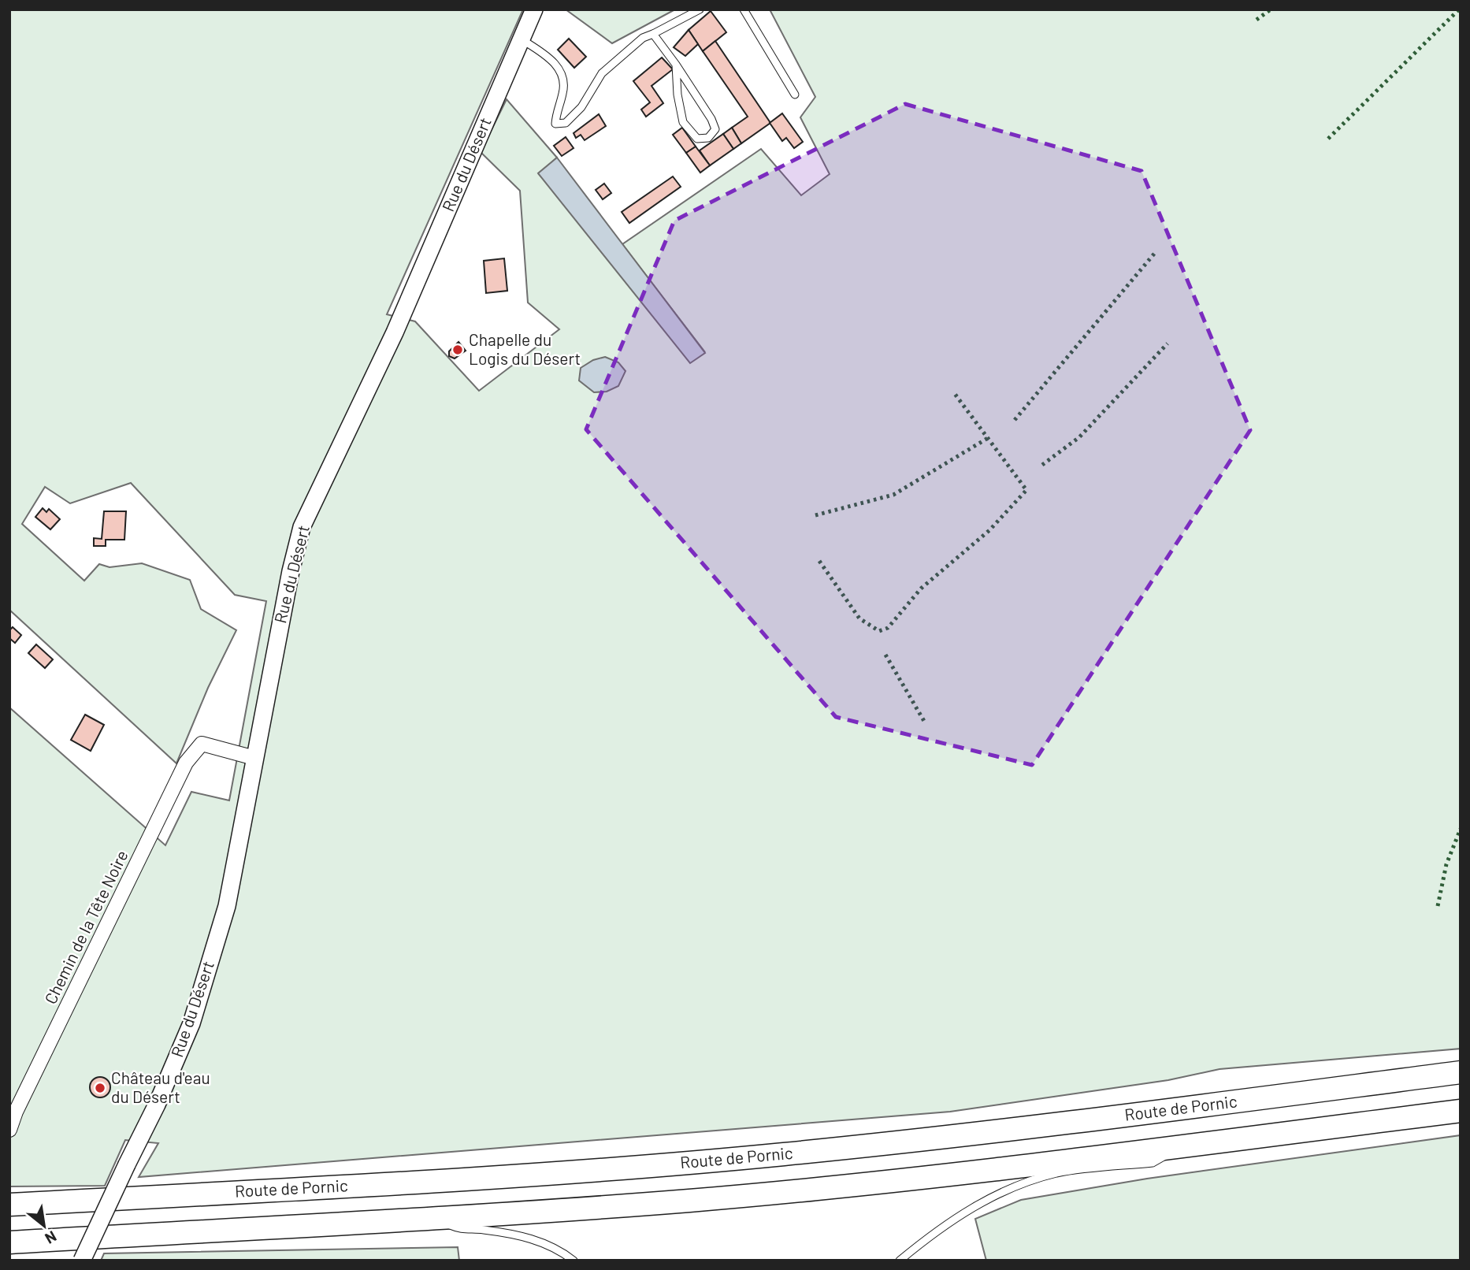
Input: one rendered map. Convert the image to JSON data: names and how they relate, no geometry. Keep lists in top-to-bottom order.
{
  "streets": {
    "highway": ["Route de Pornic"],
    "street": ["Rue du Désert", "Chemin de la Tête Noire"]
  },
  "crossings": [
    ["Rue du Désert", "Chemin de la Tête Noire"]
  ],
  "places": ["Chapelle du Logis du Désert", "Château d'eau du Désert"],
  "north": "bottom right"
}
